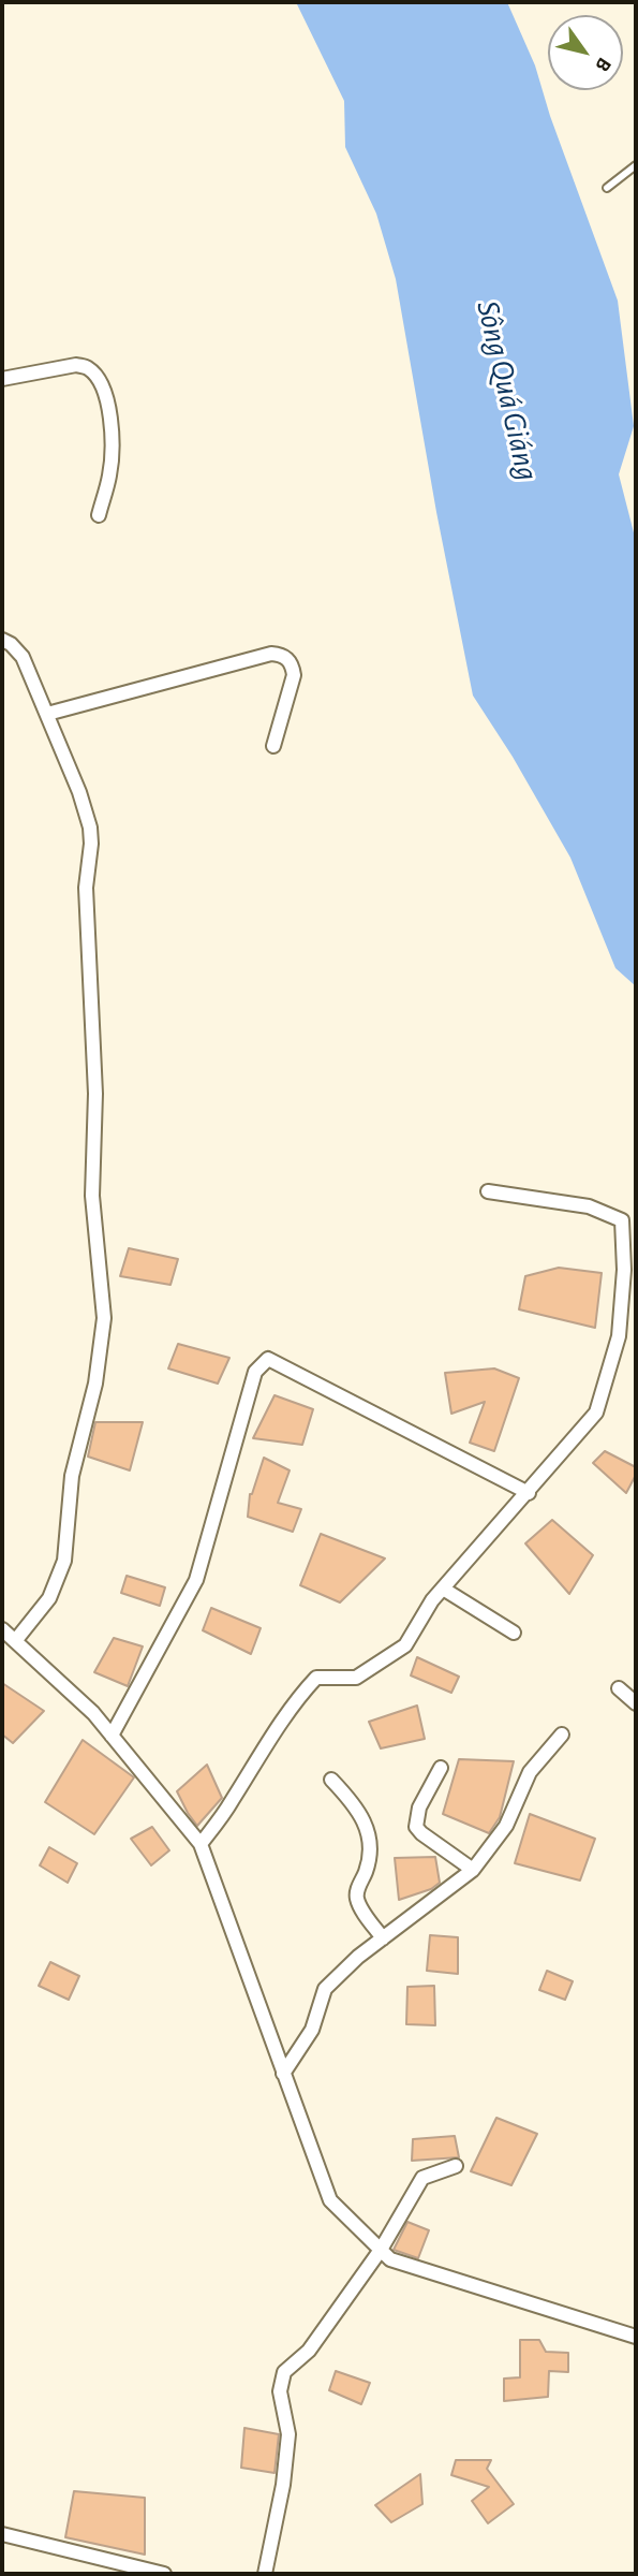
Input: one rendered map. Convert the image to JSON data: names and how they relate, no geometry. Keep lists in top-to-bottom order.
{
  "water": ["Sông Quá Giáng"],
  "north": "bottom right"
}
